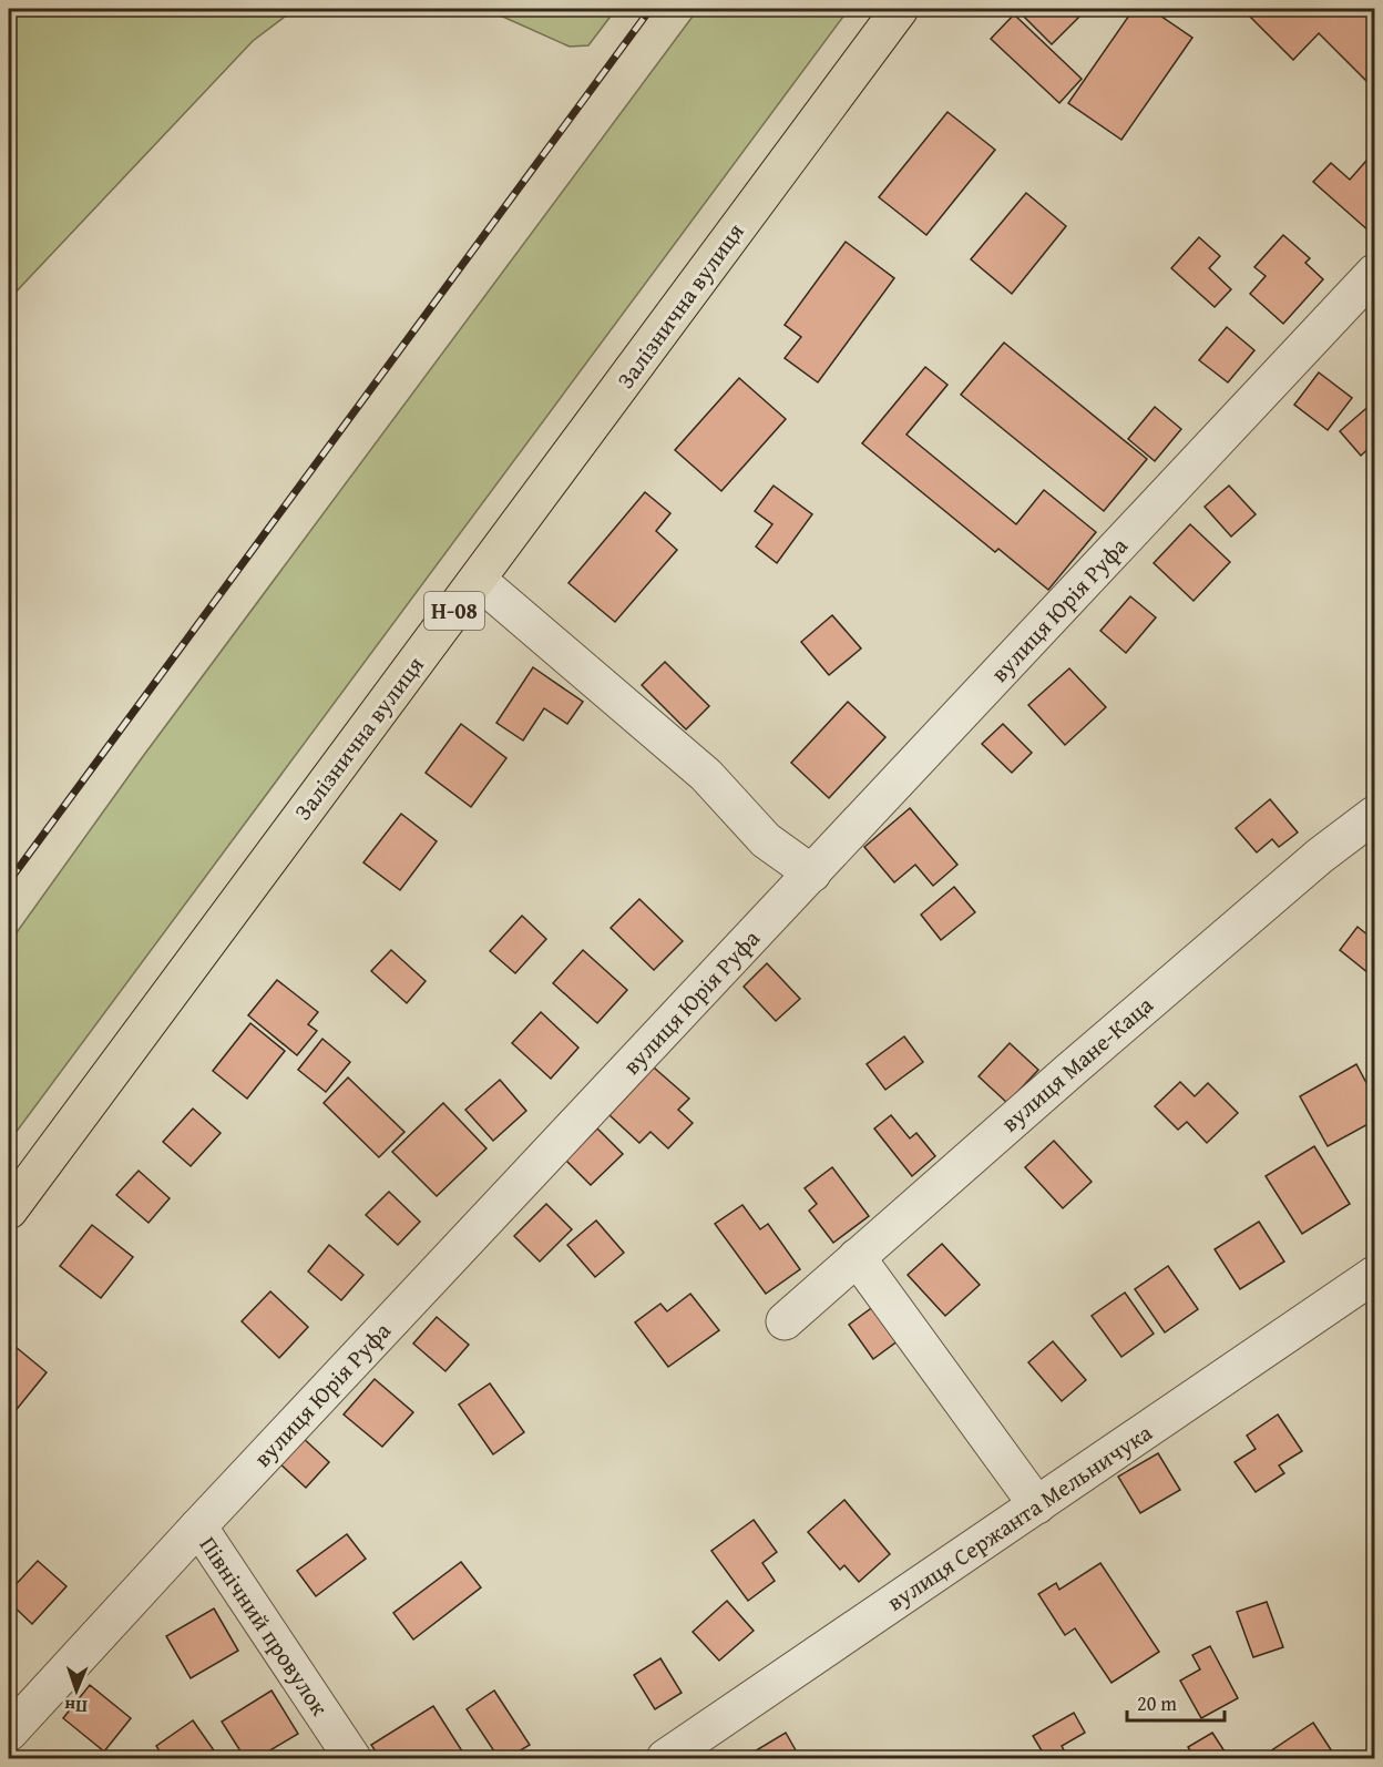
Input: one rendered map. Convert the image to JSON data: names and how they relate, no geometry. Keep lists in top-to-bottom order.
{
  "streets": {
    "main road": ["Залізнична вулиця", "Н-08"],
    "street": [
      "вулиця Юрія Руфа",
      "вулиця Мане-Каца",
      "вулиця Сержанта Мельничука",
      "Північний провулок"
    ]
  },
  "crossings": [
    ["вулиця Юрія Руфа", "Північний провулок"]
  ],
  "scale_bar": "20 m",
  "north": "bottom"
}
